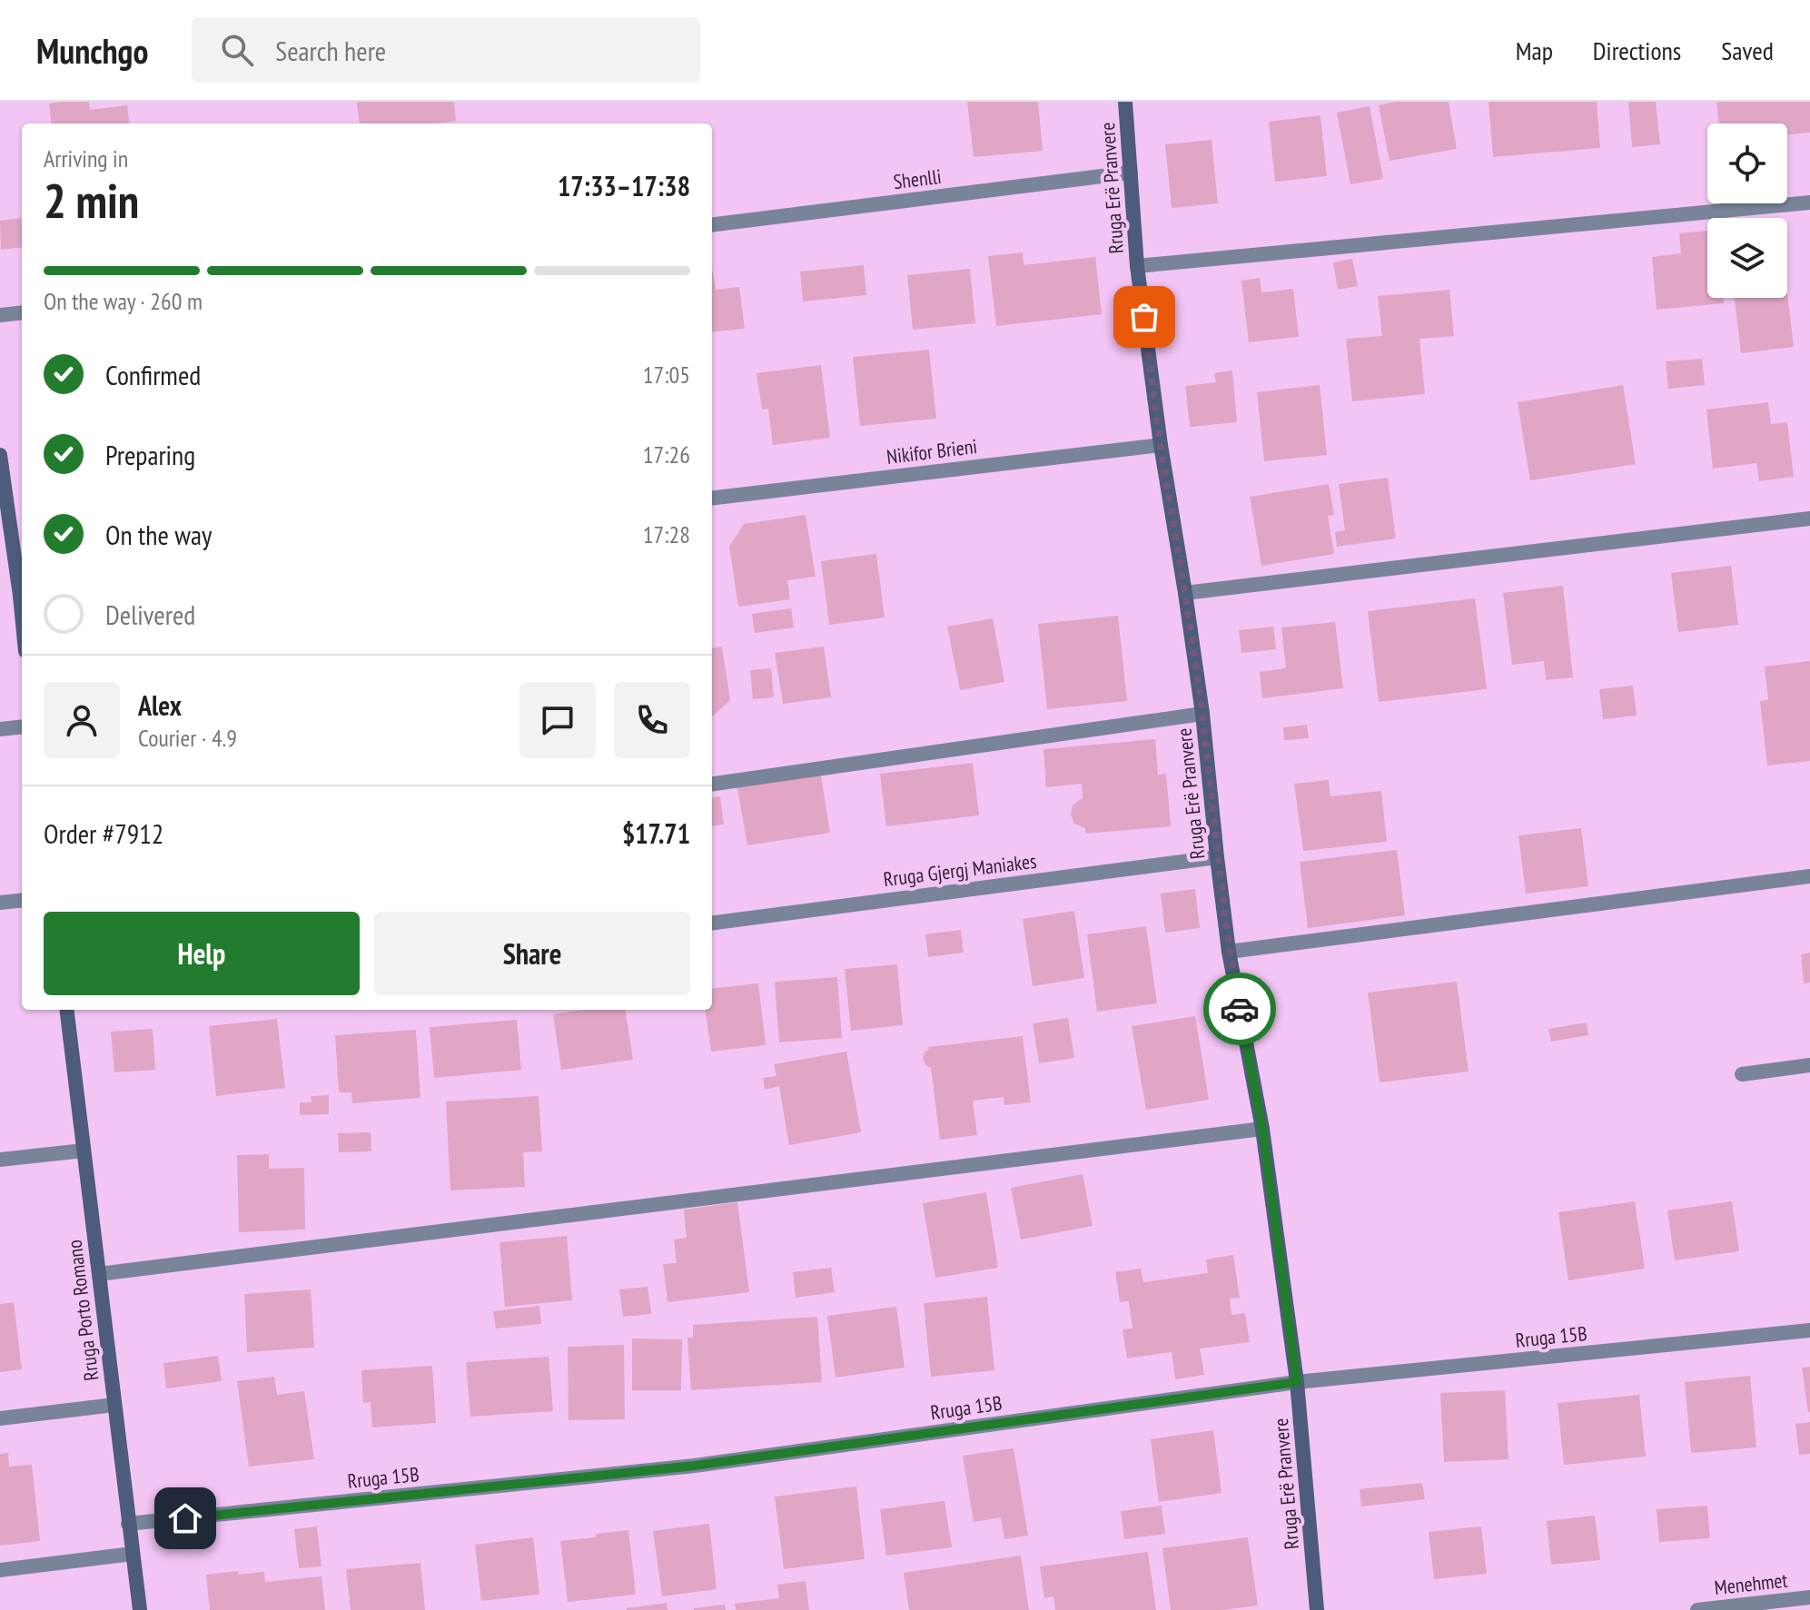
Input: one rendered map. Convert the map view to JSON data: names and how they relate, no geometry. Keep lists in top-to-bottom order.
{
  "streets": {
    "street": [
      "Shenlli",
      "Rruga Erë Pranvere",
      "Nikifor Brieni",
      "Rruga Gjergj Maniakes",
      "Rruga Porto Romano",
      "Rruga 15B",
      "Menehmet"
    ]
  },
  "crossings": [
    ["Shenlli", "Rruga Erë Pranvere"],
    ["Rruga Erë Pranvere", "Nikifor Brieni"],
    ["Rruga Erë Pranvere", "Rruga Gjergj Maniakes"],
    ["Rruga Erë Pranvere", "Rruga 15B"],
    ["Rruga Porto Romano", "Rruga 15B"]
  ],
  "page": {
    "header": "Munchgo",
    "search": "Search here",
    "nav": ["Map", "Directions", "Saved"],
    "heading": ["2 min", "Arriving in", "17:33–17:38"],
    "panel": [
      "Alex",
      "Courier · 4.9",
      "Order #7912",
      "$17.71"
    ],
    "bar": "On the way · 260 m",
    "list": [
      ["Confirmed", "17:05"],
      ["Preparing", "17:26"],
      ["On the way", "17:28"],
      "Delivered"
    ],
    "buttons": ["Help", "Share"]
  }
}
